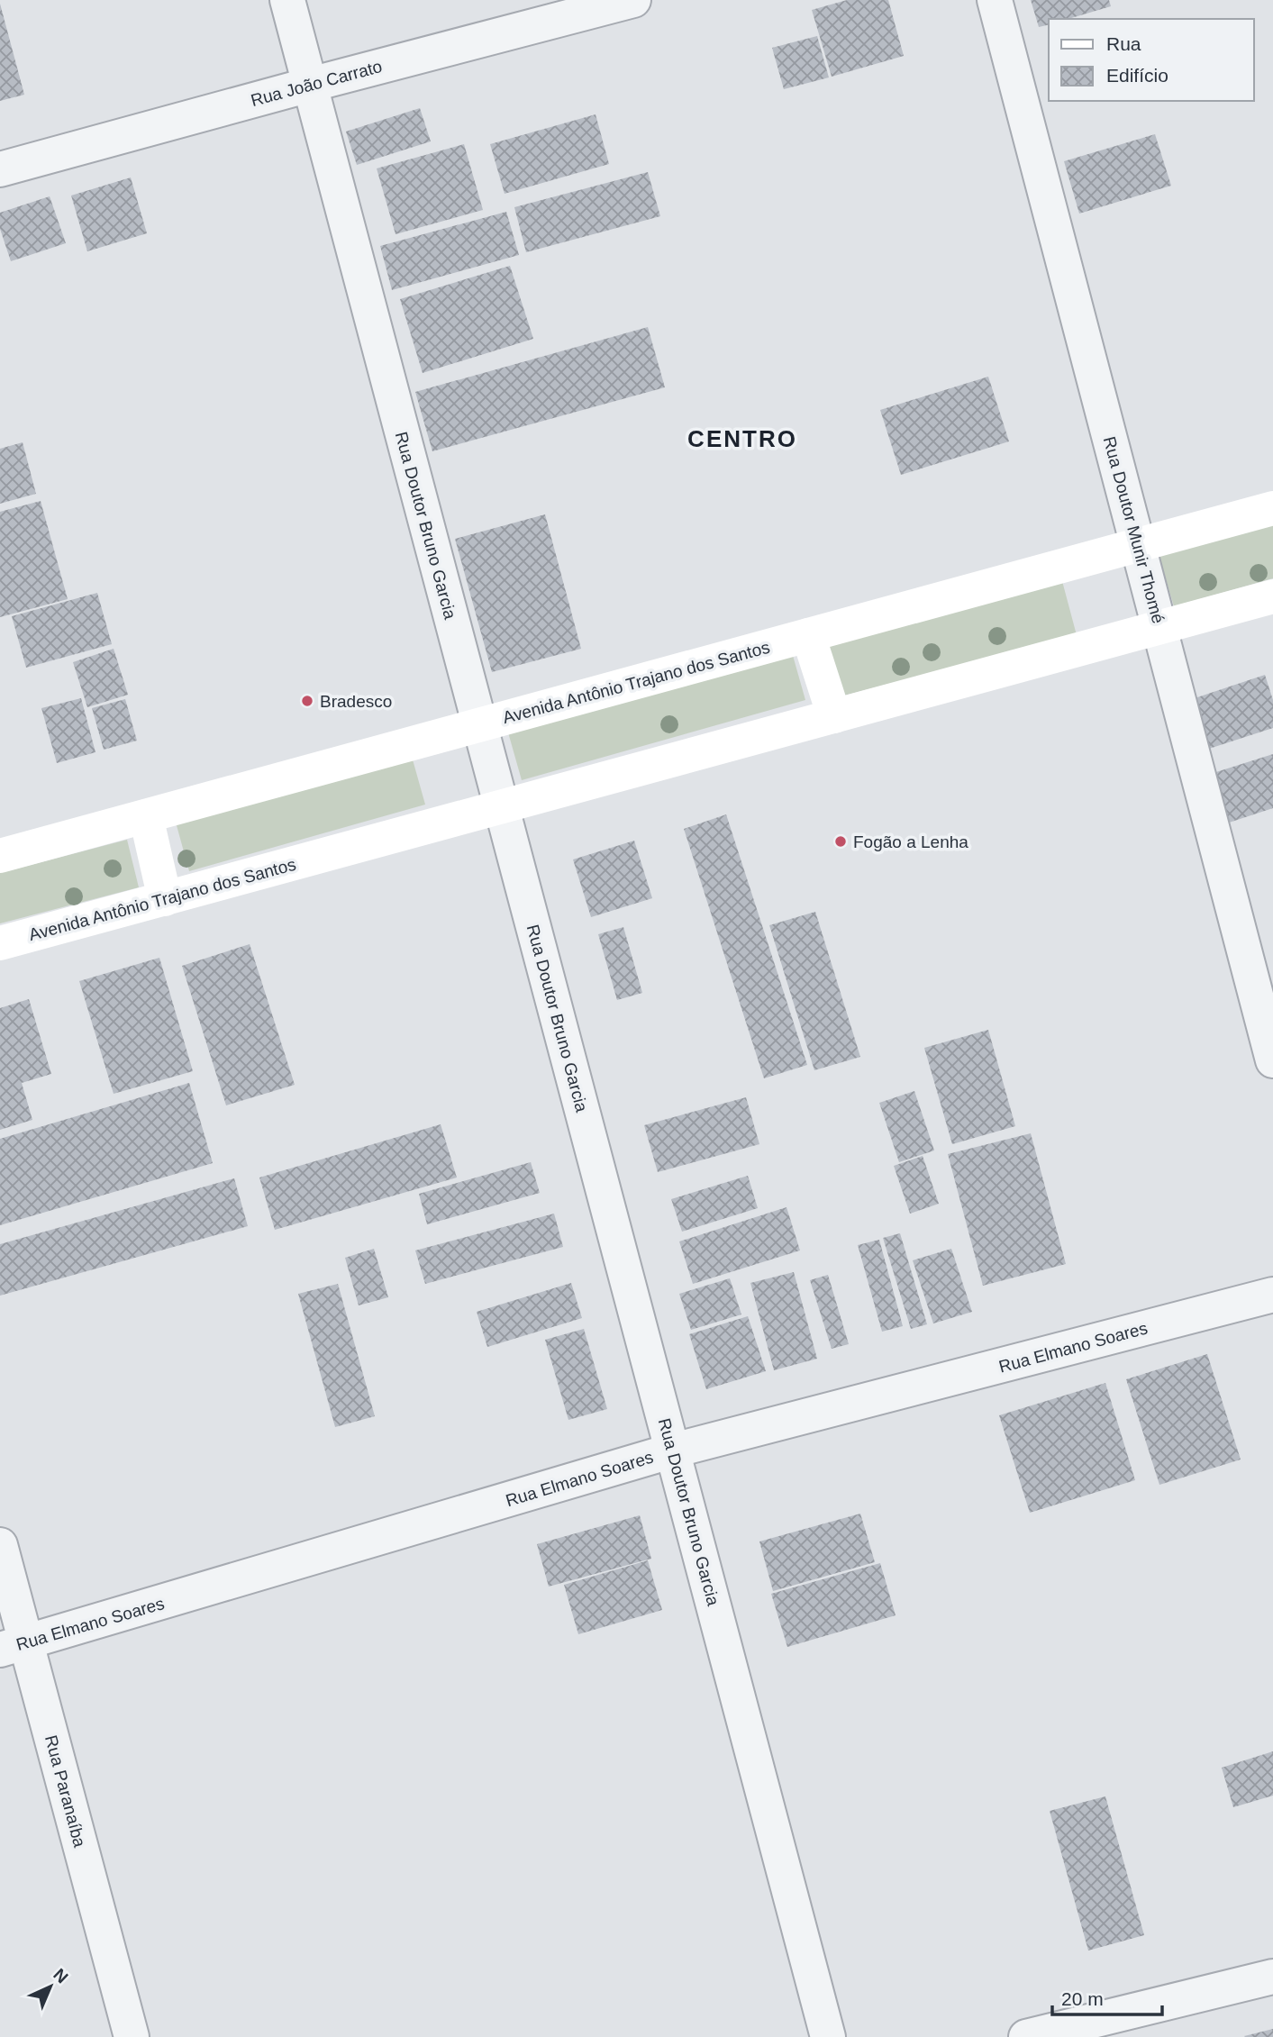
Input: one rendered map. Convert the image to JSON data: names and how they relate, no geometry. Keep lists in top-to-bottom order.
{
  "streets": {
    "main road": ["Avenida Antônio Trajano dos Santos"],
    "street": [
      "Rua João Carrato",
      "Rua Doutor Bruno Garcia",
      "Rua Doutor Munir Thomé",
      "Rua Elmano Soares",
      "Rua Paranaíba"
    ]
  },
  "crossings": [
    ["Rua João Carrato", "Rua Doutor Bruno Garcia"],
    ["Rua Doutor Bruno Garcia", "Avenida Antônio Trajano dos Santos"],
    ["Rua Doutor Bruno Garcia", "Rua Elmano Soares"],
    ["Rua Doutor Munir Thomé", "Avenida Antônio Trajano dos Santos"],
    ["Rua Elmano Soares", "Rua Paranaíba"]
  ],
  "districts": ["CENTRO"],
  "places": ["Bradesco", "Fogão a Lenha"],
  "legend": ["Rua", "Edifício"],
  "scale_bar": "20 m",
  "north": "top right"
}
